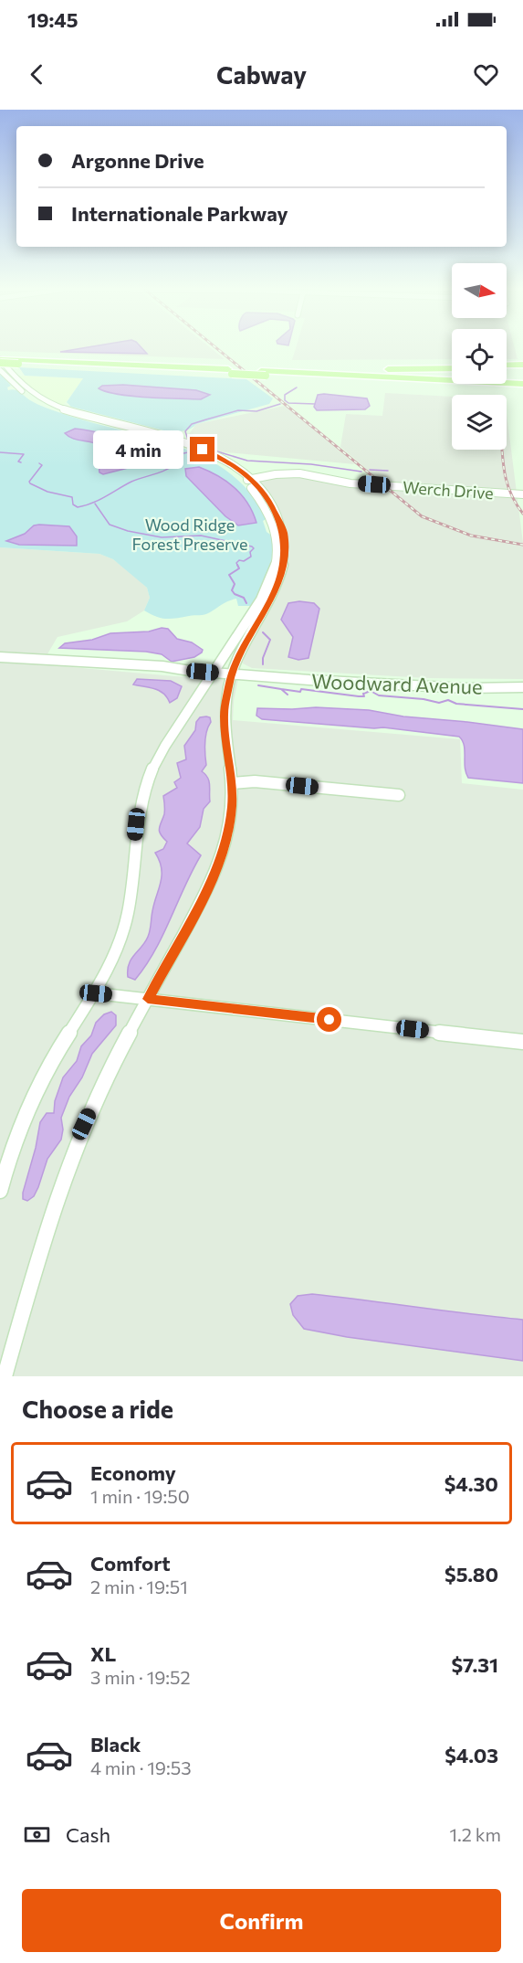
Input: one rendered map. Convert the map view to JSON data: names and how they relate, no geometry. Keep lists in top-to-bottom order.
{
  "streets": {
    "street": ["Werch Drive", "Woodward Avenue"]
  },
  "parks": ["Wood Ridge Forest Preserve"],
  "north": "right",
  "page": {
    "status": "19:45",
    "header": "Cabway",
    "banner": ["Argonne Drive", "Internationale Parkway"],
    "bubble": "4 min",
    "heading": "Choose a ride",
    "list": [
      {
        "name": "Economy",
        "note": "1 min · 19:50",
        "value": "$4.30"
      },
      {
        "name": "Comfort",
        "note": "2 min · 19:51",
        "value": "$5.80"
      },
      {
        "name": "XL",
        "note": "3 min · 19:52",
        "value": "$7.31"
      },
      {
        "name": "Black",
        "note": "4 min · 19:53",
        "value": "$4.03"
      }
    ],
    "pay": ["Cash", "1.2 km"],
    "buttons": "Confirm"
  }
}
